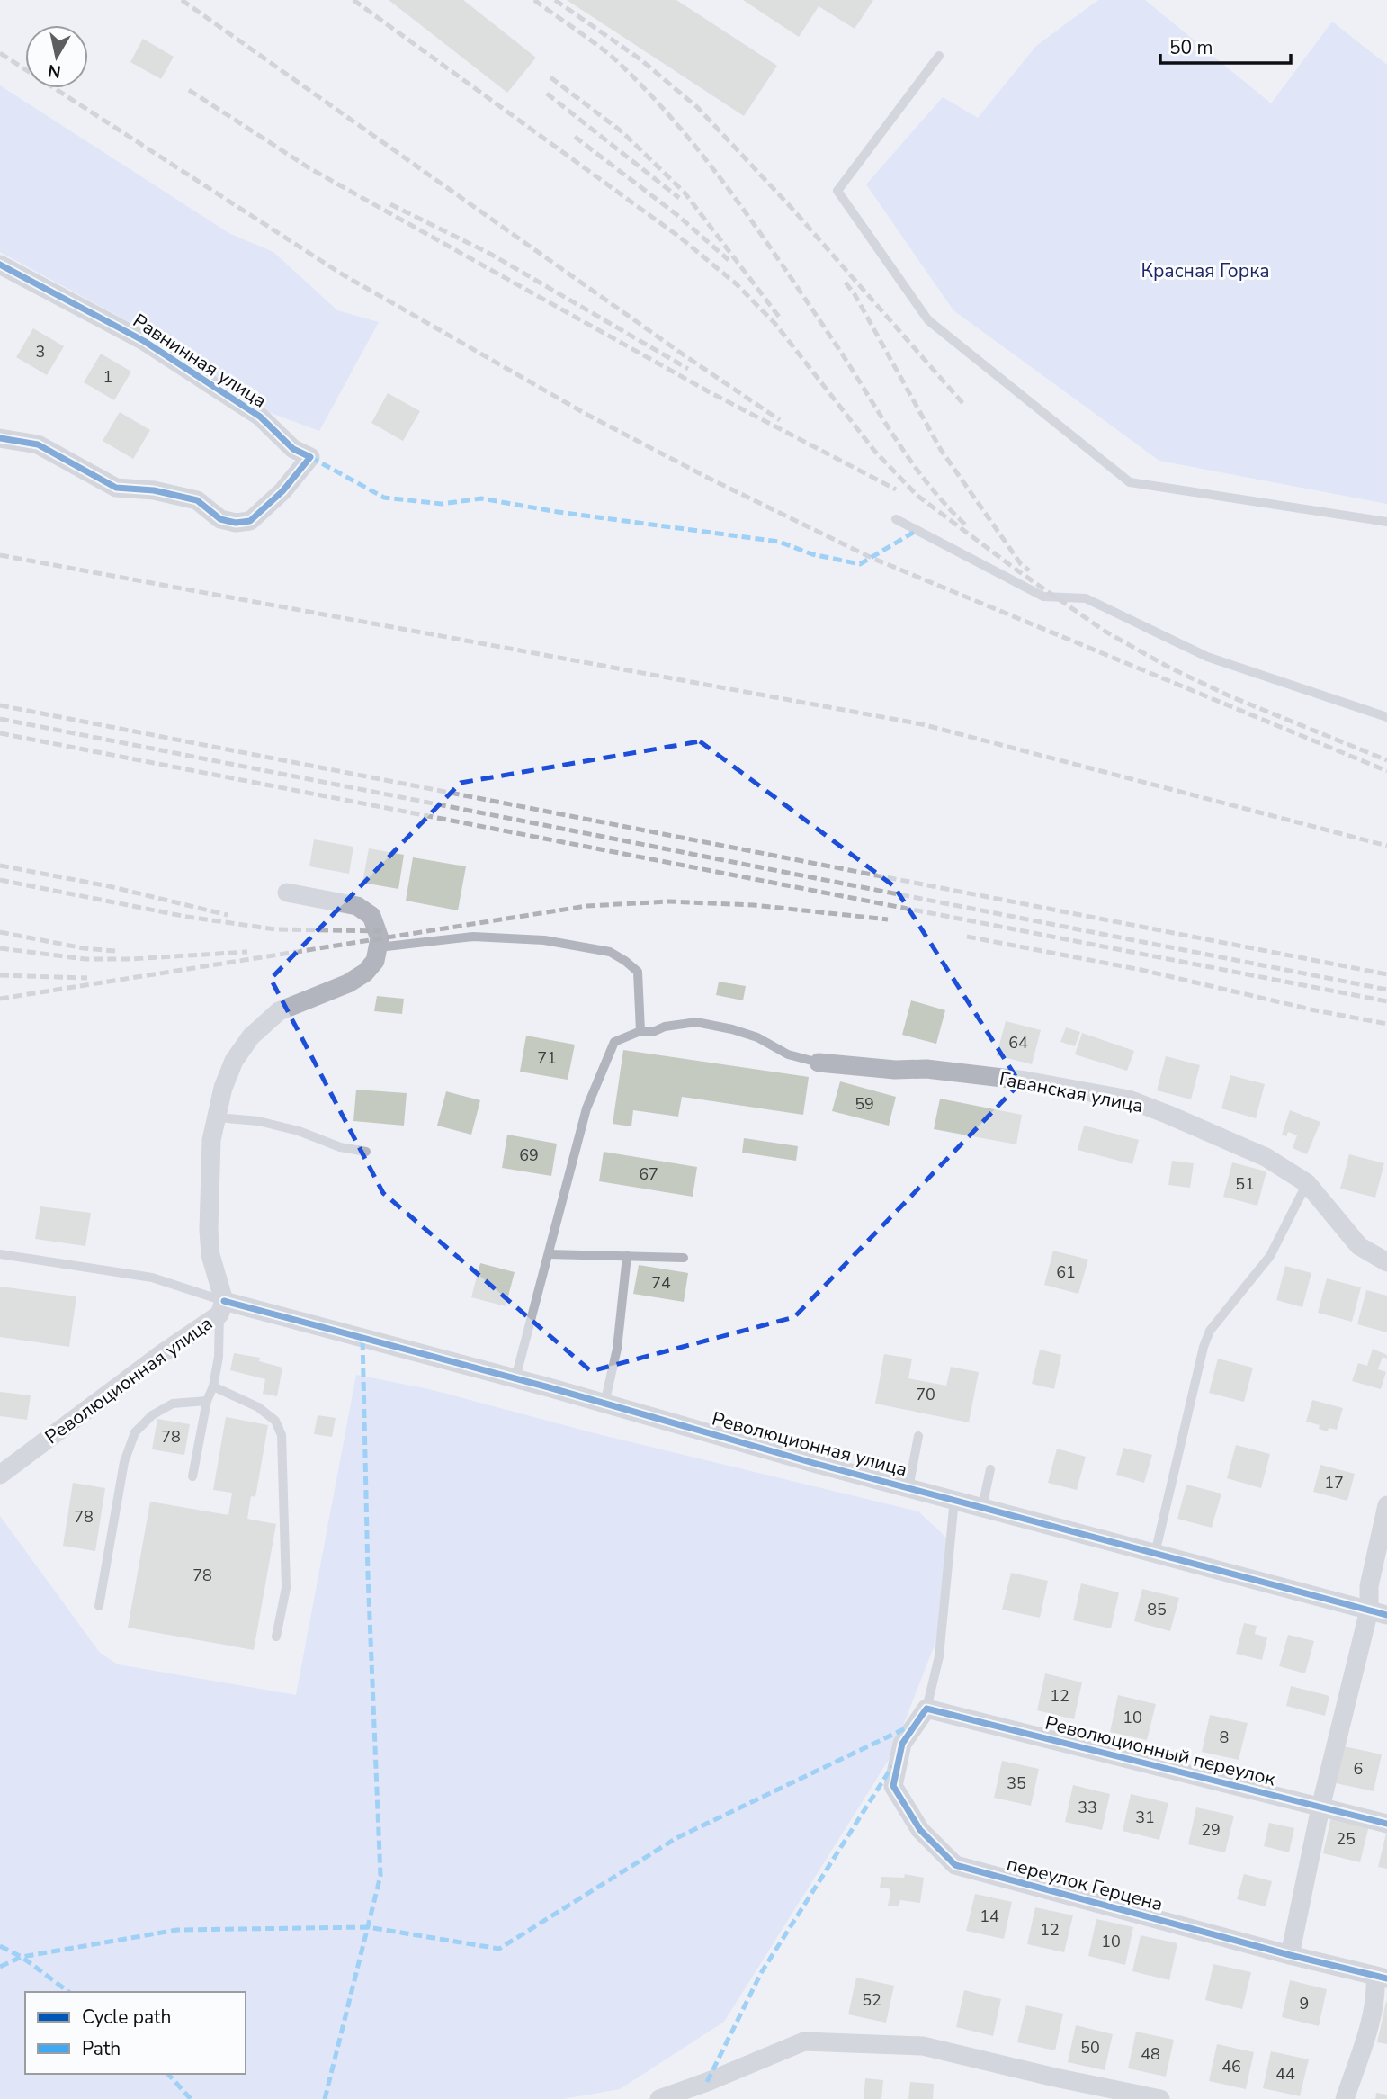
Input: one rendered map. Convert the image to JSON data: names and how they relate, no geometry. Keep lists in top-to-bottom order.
{
  "streets": {
    "street": [
      "Равнинная улица",
      "Гаванская улица",
      "Революционная улица",
      "Революционный переулок",
      "переулок Герцена"
    ]
  },
  "crossings": [
    ["Революционный переулок", "переулок Герцена"]
  ],
  "parks": ["Красная Горка"],
  "house_numbers": [
    "3",
    "1",
    "64",
    "71",
    "59",
    "69",
    "67",
    "51",
    "61",
    "74",
    "70",
    "78",
    "17",
    "78",
    "78",
    "85",
    "12",
    "10",
    "8",
    "6",
    "35",
    "33",
    "31",
    "29",
    "25",
    "14",
    "12",
    "10",
    "52",
    "9",
    "50",
    "48",
    "46",
    "44"
  ],
  "legend": ["Cycle path", "Path"],
  "scale_bar": "50 m",
  "north": "bottom"
}
